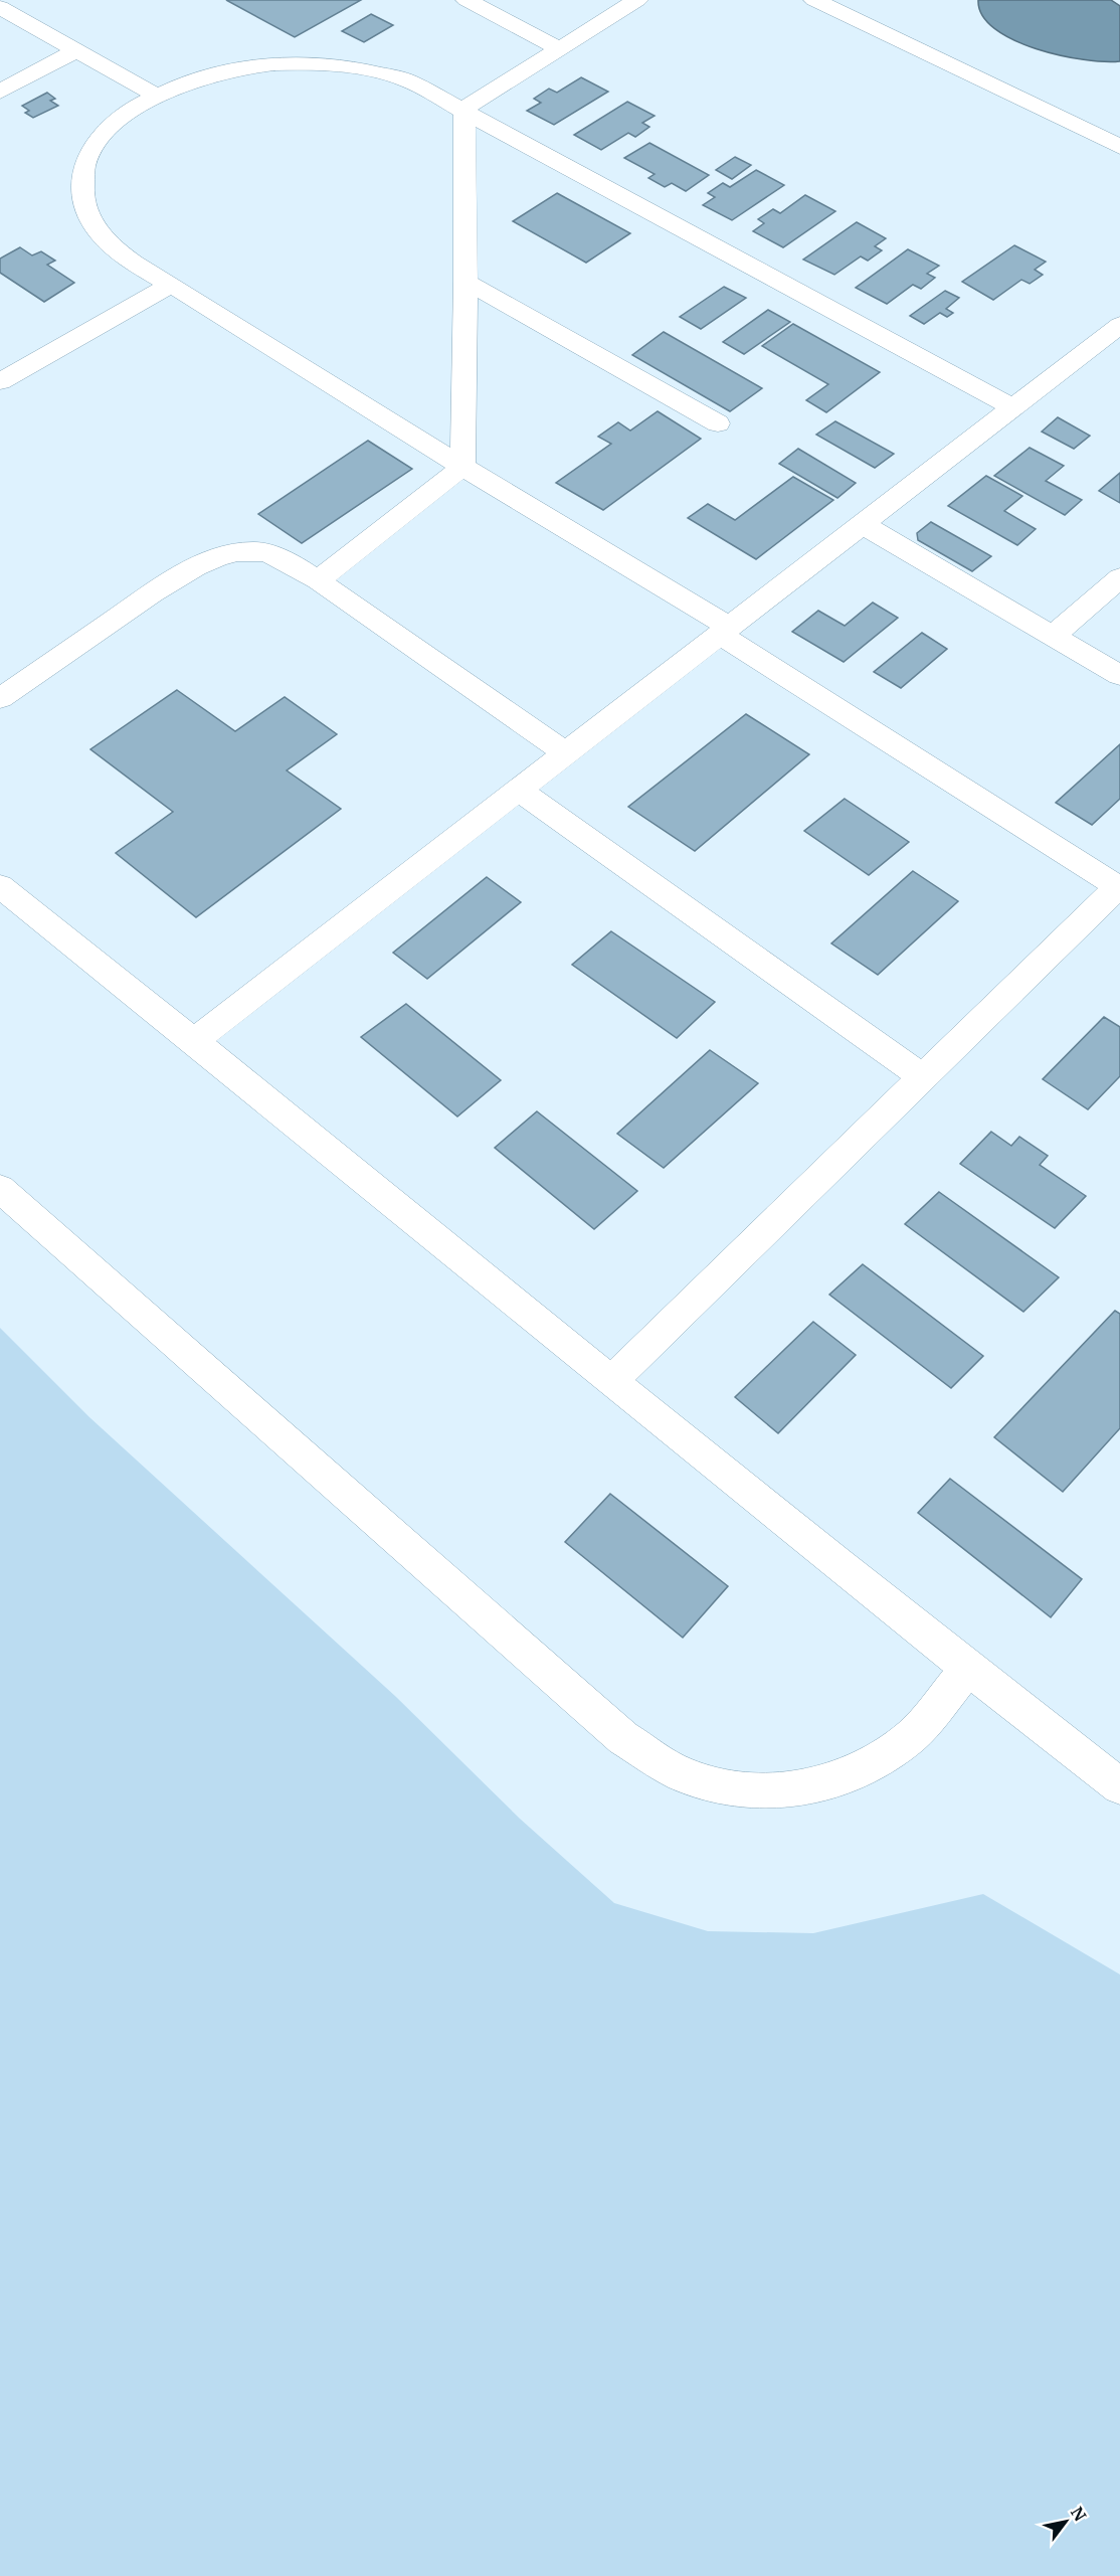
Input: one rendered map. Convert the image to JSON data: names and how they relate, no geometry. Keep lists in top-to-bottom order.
{
  "north": "top right"
}
